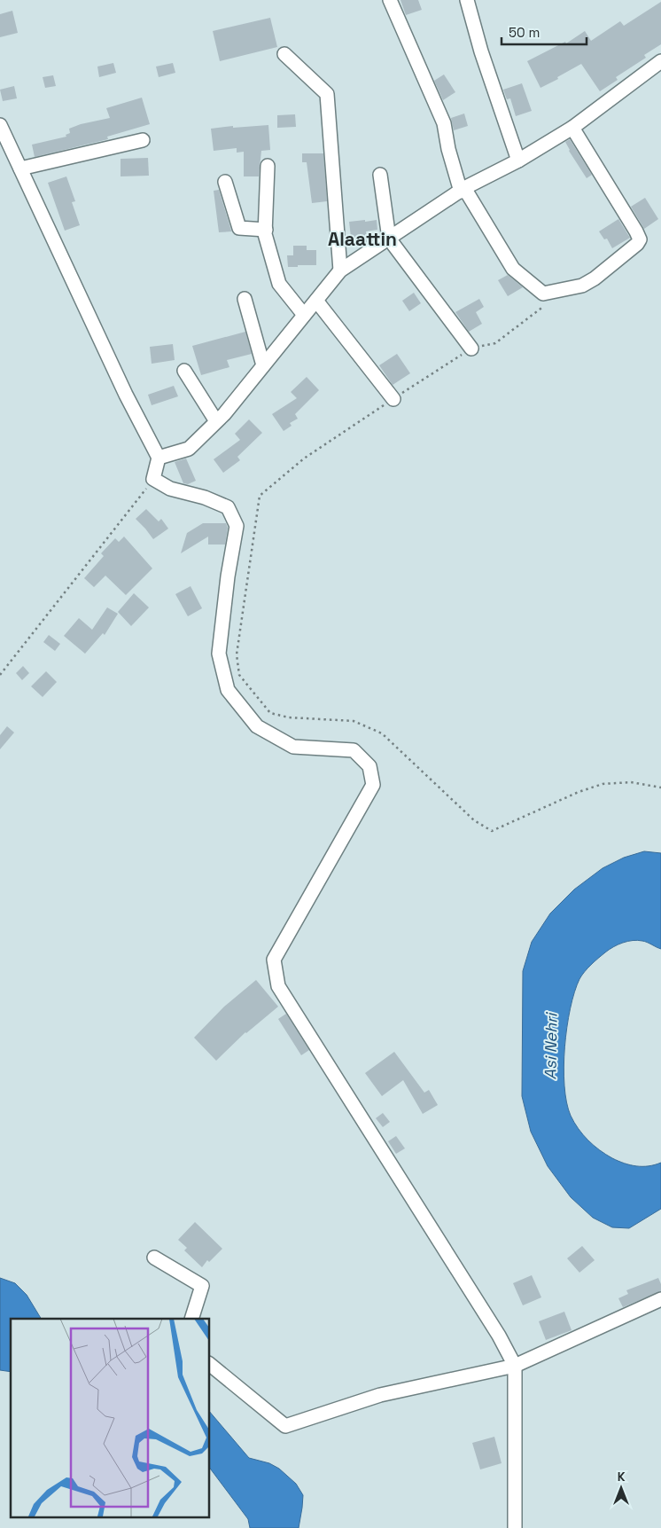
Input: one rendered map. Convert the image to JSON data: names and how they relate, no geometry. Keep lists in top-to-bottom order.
{
  "districts": ["Alaattin"],
  "water": ["Asi Nehri"],
  "scale_bar": "50 m",
  "north": "top"
}
